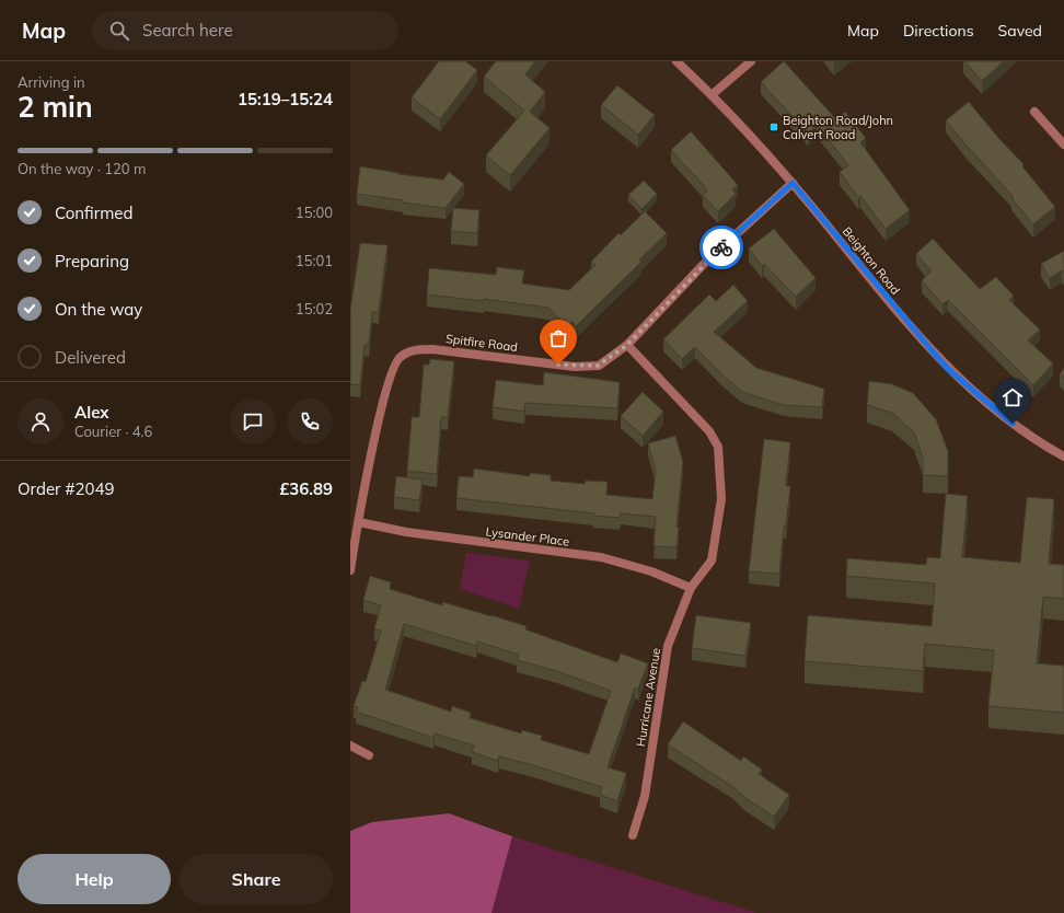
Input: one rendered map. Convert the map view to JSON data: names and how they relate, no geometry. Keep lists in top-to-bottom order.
{
  "streets": {
    "street": [
      "Beighton Road",
      "Spitfire Road",
      "Lysander Place",
      "Hurricane Avenue"
    ]
  },
  "crossings": [
    ["Beighton Road", "Spitfire Road"],
    ["Spitfire Road", "Lysander Place"],
    ["Spitfire Road", "Hurricane Avenue"],
    ["Lysander Place", "Hurricane Avenue"]
  ],
  "places": {
    "transit": ["Beighton Road/John Calvert Road"]
  },
  "page": {
    "header": "Map",
    "search": "Search here",
    "nav": ["Map", "Directions", "Saved"],
    "heading": ["2 min", "Arriving in", "15:19–15:24"],
    "panel": [
      "Alex",
      "Courier · 4.6",
      "Order #2049",
      "£36.89"
    ],
    "bar": "On the way · 120 m",
    "list": [
      ["Confirmed", "15:00"],
      ["Preparing", "15:01"],
      ["On the way", "15:02"],
      "Delivered"
    ],
    "buttons": ["Help", "Share"]
  }
}
